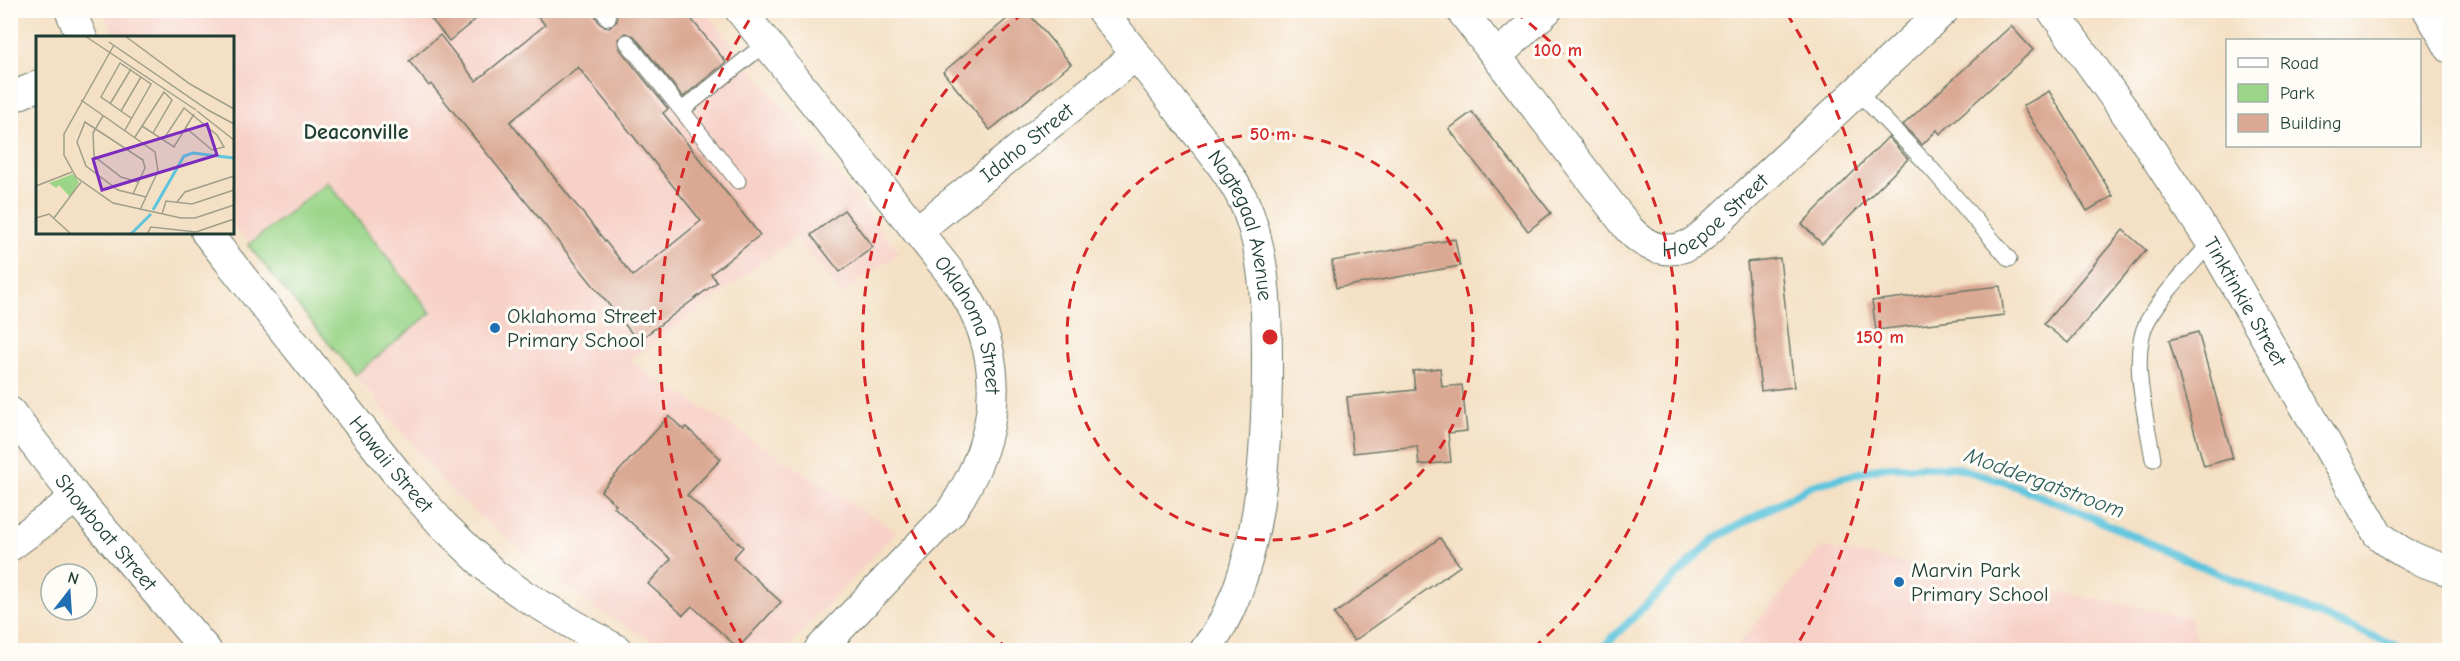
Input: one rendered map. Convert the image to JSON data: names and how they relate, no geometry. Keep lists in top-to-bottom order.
{
  "streets": {
    "street": [
      "Idaho Street",
      "Hoepoe Street",
      "Nagtegaal Avenue",
      "Tinktinkie Street",
      "Oklahoma Street",
      "Hawaii Street",
      "Showboat Street"
    ]
  },
  "crossings": [
    ["Idaho Street", "Nagtegaal Avenue"],
    ["Idaho Street", "Oklahoma Street"]
  ],
  "districts": ["Deaconville"],
  "water": ["Moddergatstroom"],
  "places": ["Oklahoma Street Primary School", "Marvin Park Primary School"],
  "legend": ["Road", "Park", "Building"],
  "north": "top",
  "rings": ["100 m", "50 m", "150 m"]
}
